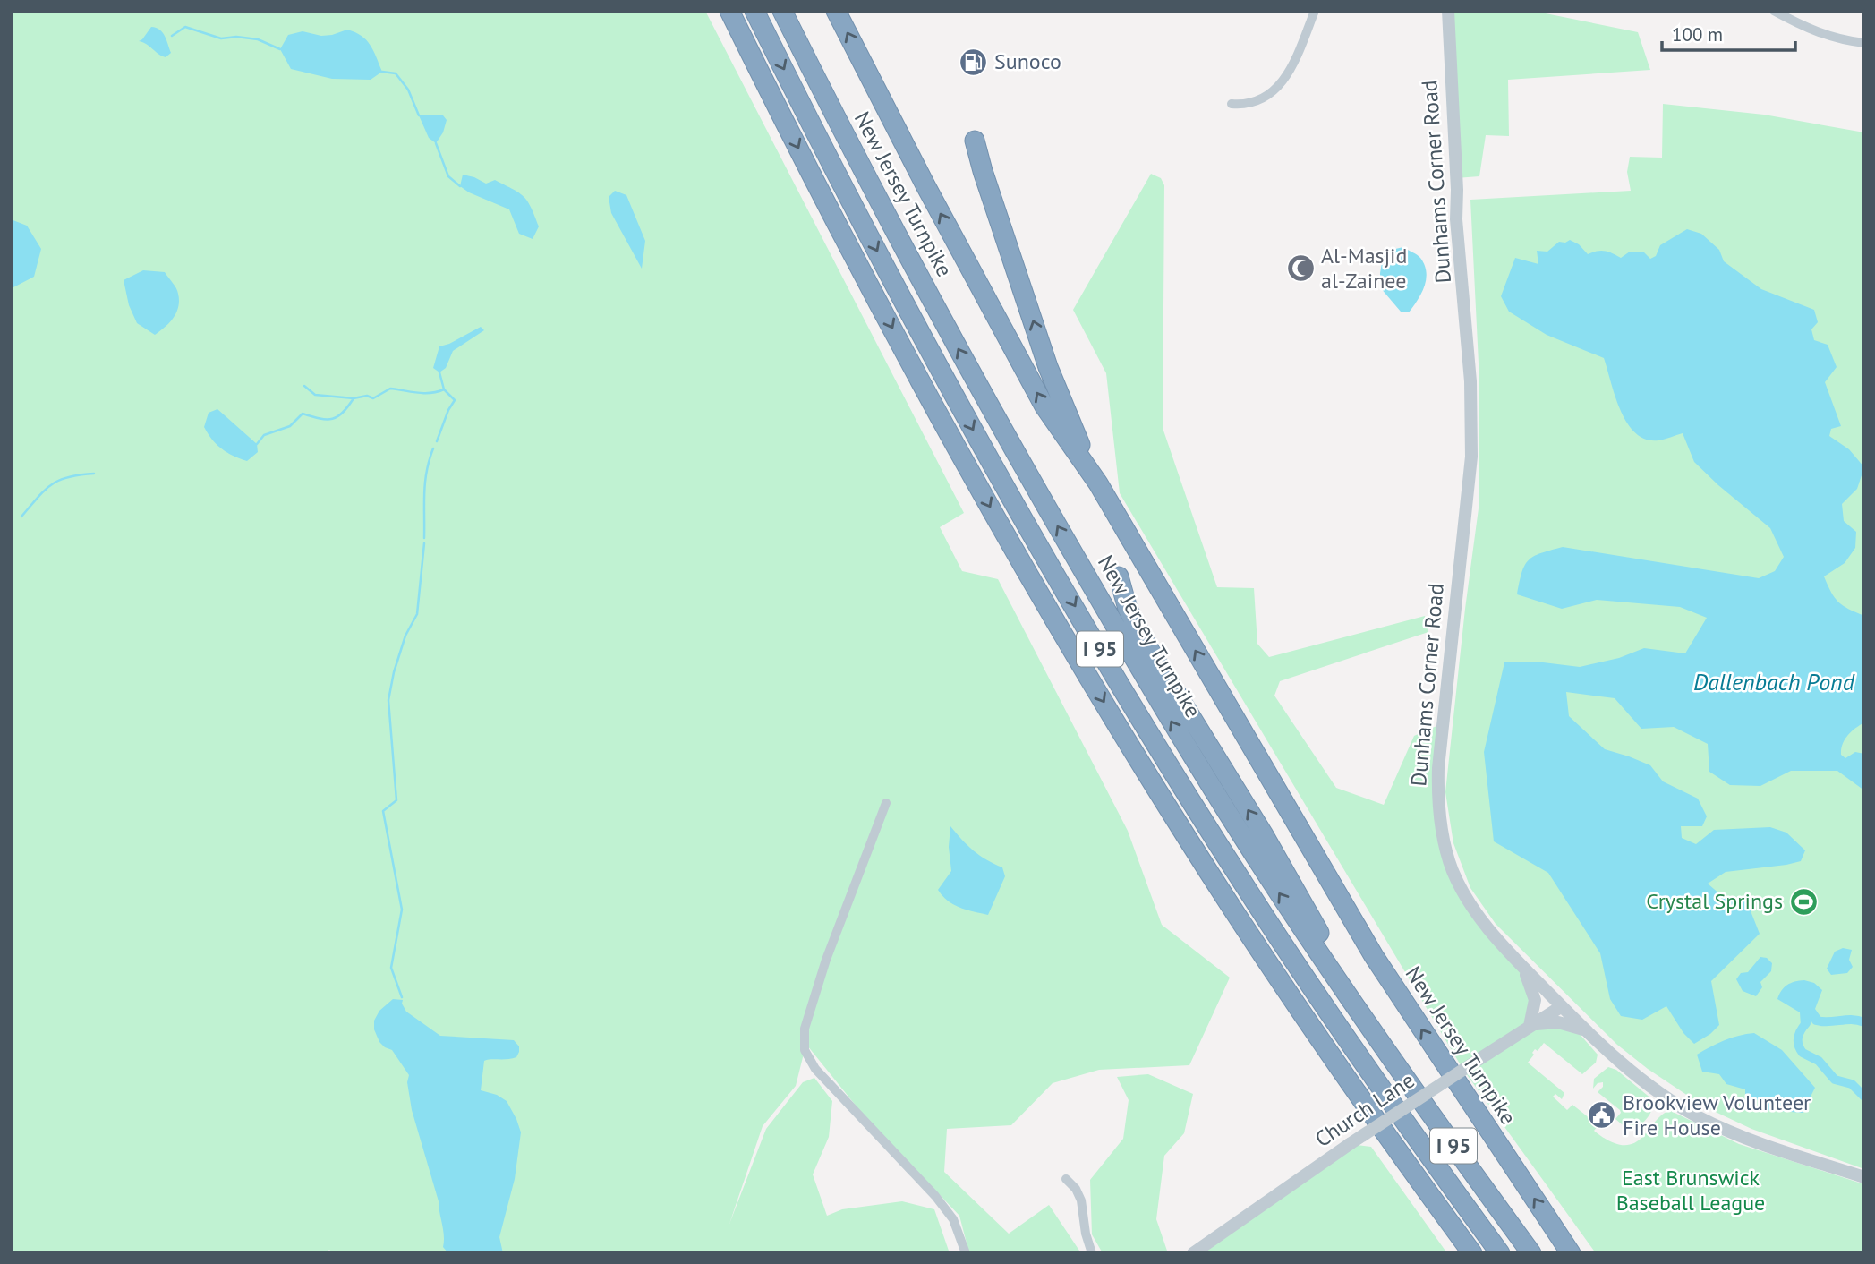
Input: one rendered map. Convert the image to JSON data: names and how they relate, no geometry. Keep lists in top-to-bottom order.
{
  "streets": {
    "highway": ["New Jersey Turnpike", "I 95"],
    "street": ["Dunhams Corner Road", "Church Lane"]
  },
  "crossings": [
    ["Dunhams Corner Road", "Church Lane"]
  ],
  "water": ["Dallenbach Pond"],
  "parks": ["East Brunswick Baseball League"],
  "places": {
    "fuel station": ["Sunoco"],
    "mosque": ["Al-Masjid al-Zainee"],
    "sports": ["Crystal Springs"],
    "public building": ["Brookview Volunteer Fire House"]
  },
  "scale_bar": "100 m"
}
